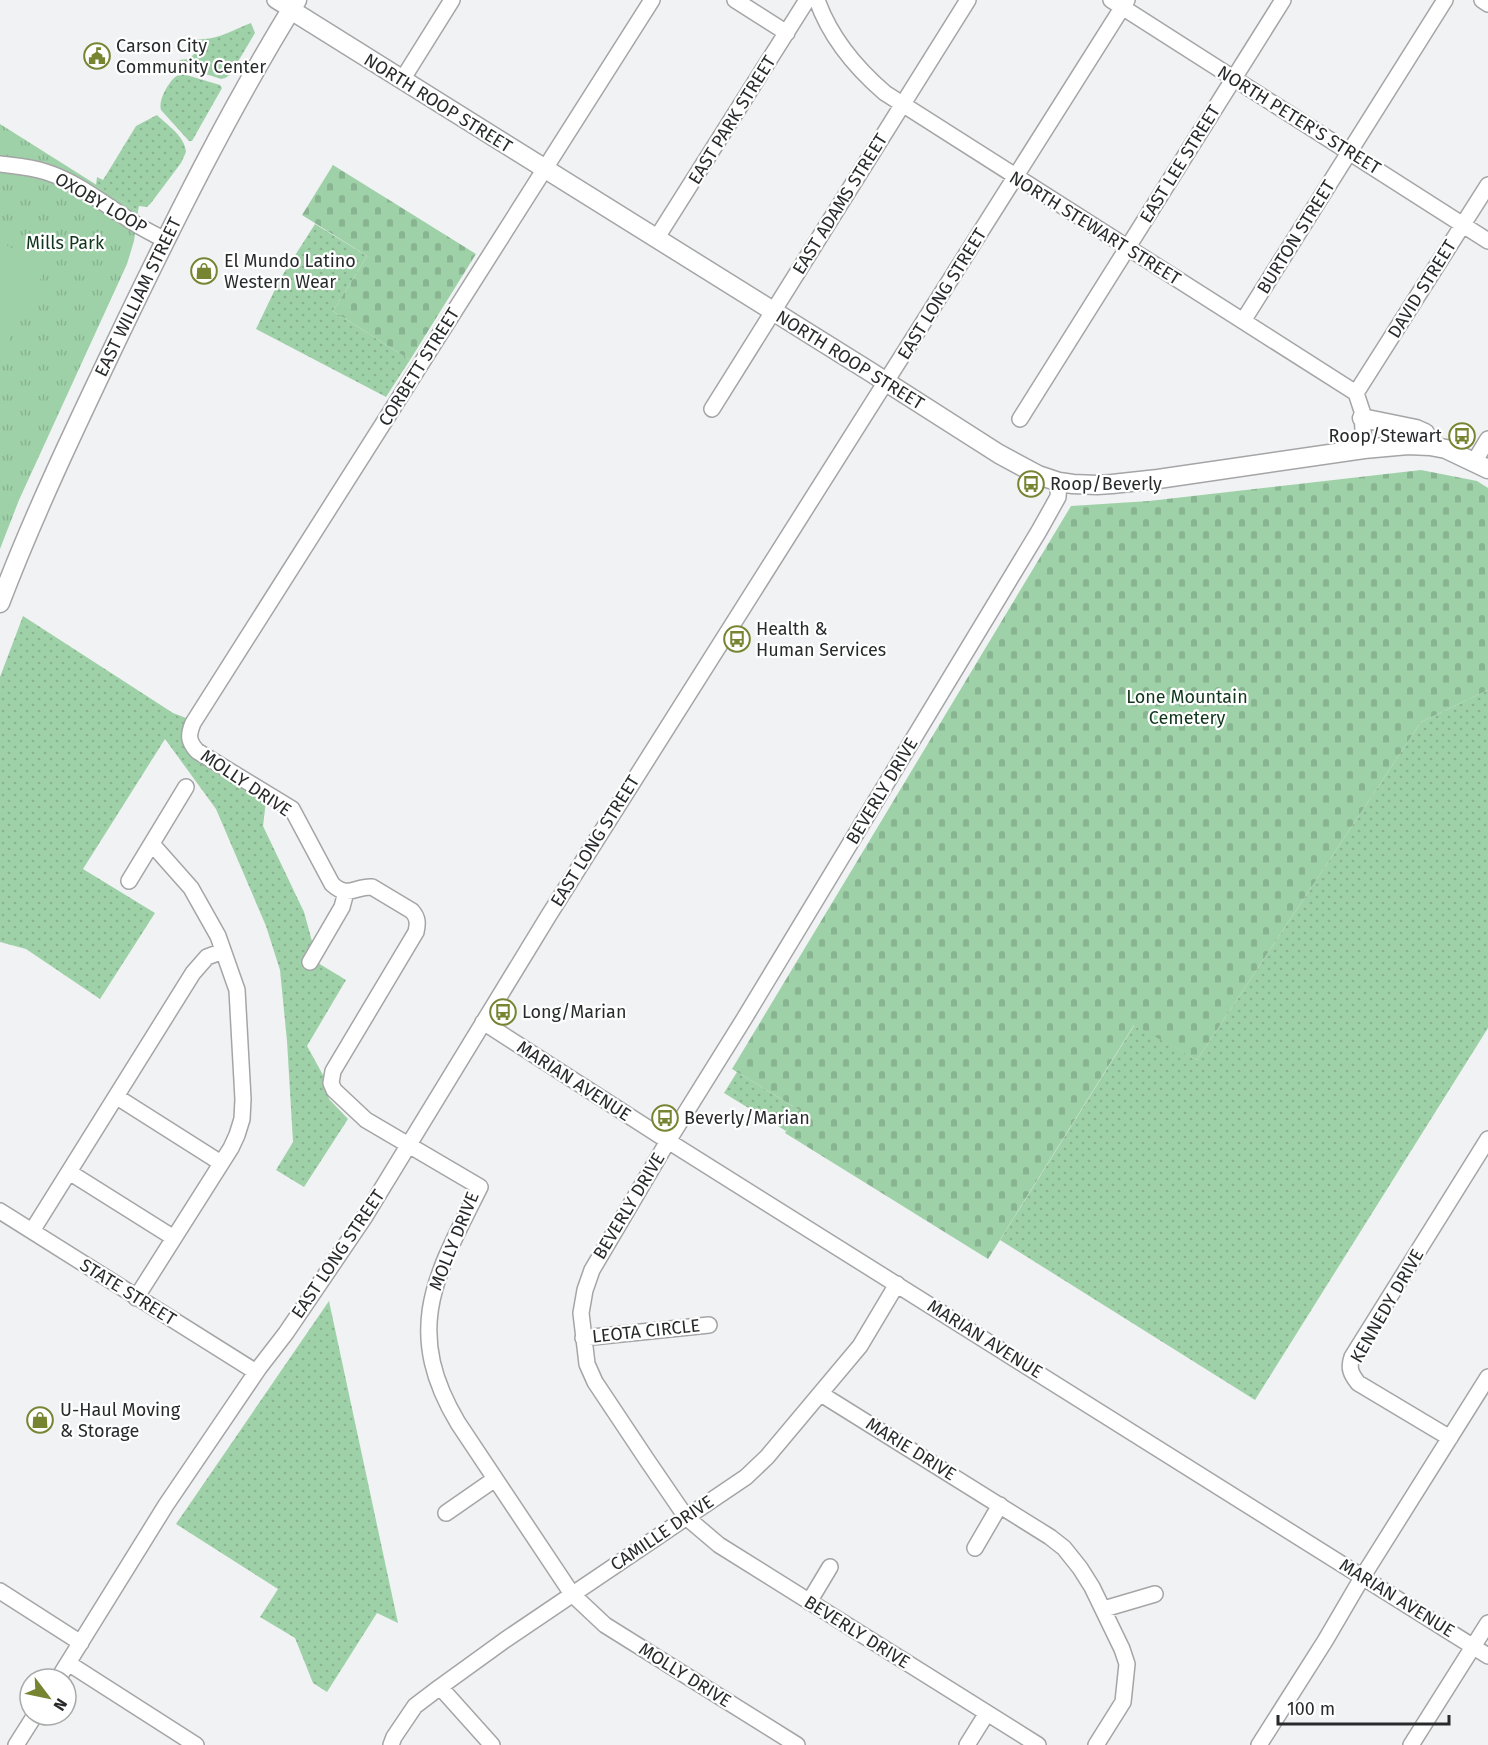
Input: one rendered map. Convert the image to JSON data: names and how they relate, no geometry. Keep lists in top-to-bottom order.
{
  "streets": {
    "main road": ["NORTH ROOP STREET", "EAST WILLIAM STREET"],
    "street": [
      "EAST PARK STREET",
      "NORTH PETER'S STREET",
      "EAST LEE STREET",
      "OXOBY LOOP",
      "EAST ADAMS STREET",
      "NORTH STEWART STREET",
      "BURTON STREET",
      "DAVID STREET",
      "EAST LONG STREET",
      "CORBETT STREET",
      "MOLLY DRIVE",
      "BEVERLY DRIVE",
      "MARIAN AVENUE",
      "STATE STREET",
      "KENNEDY DRIVE",
      "LEOTA CIRCLE",
      "MARIE DRIVE",
      "CAMILLE DRIVE"
    ]
  },
  "crossings": [
    ["NORTH ROOP STREET", "EAST PARK STREET"],
    ["NORTH ROOP STREET", "EAST ADAMS STREET"],
    ["NORTH ROOP STREET", "EAST LONG STREET"],
    ["NORTH ROOP STREET", "EAST WILLIAM STREET"],
    ["NORTH ROOP STREET", "CORBETT STREET"],
    ["NORTH ROOP STREET", "BEVERLY DRIVE"],
    ["NORTH PETER'S STREET", "EAST LEE STREET"],
    ["NORTH PETER'S STREET", "BURTON STREET"],
    ["NORTH PETER'S STREET", "DAVID STREET"],
    ["NORTH PETER'S STREET", "EAST LONG STREET"],
    ["EAST LEE STREET", "NORTH STEWART STREET"],
    ["OXOBY LOOP", "EAST WILLIAM STREET"],
    ["EAST ADAMS STREET", "NORTH STEWART STREET"],
    ["NORTH STEWART STREET", "BURTON STREET"],
    ["NORTH STEWART STREET", "DAVID STREET"],
    ["NORTH STEWART STREET", "EAST LONG STREET"],
    ["EAST LONG STREET", "MOLLY DRIVE"],
    ["EAST LONG STREET", "MARIAN AVENUE"],
    ["EAST LONG STREET", "STATE STREET"],
    ["CORBETT STREET", "MOLLY DRIVE"],
    ["MOLLY DRIVE", "CAMILLE DRIVE"],
    ["BEVERLY DRIVE", "MARIAN AVENUE"],
    ["BEVERLY DRIVE", "LEOTA CIRCLE"],
    ["BEVERLY DRIVE", "CAMILLE DRIVE"],
    ["MARIAN AVENUE", "CAMILLE DRIVE"],
    ["MARIE DRIVE", "CAMILLE DRIVE"]
  ],
  "parks": ["Mills Park", "Lone Mountain Cemetery"],
  "places": {
    "public building": ["Carson City Community Center"],
    "shop": ["El Mundo Latino Western Wear", "U-Haul Moving & Storage"],
    "bus stop": [
      "Roop/Stewart",
      "Roop/Beverly",
      "Health & Human Services",
      "Long/Marian",
      "Beverly/Marian"
    ]
  },
  "scale_bar": "100 m",
  "north": "bottom right"
}
